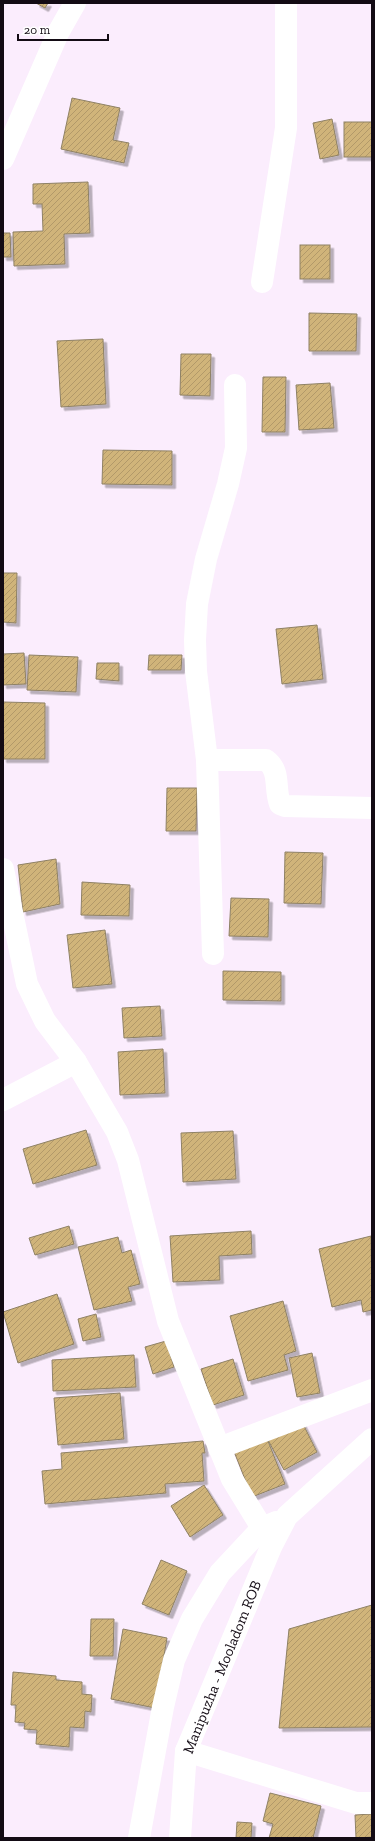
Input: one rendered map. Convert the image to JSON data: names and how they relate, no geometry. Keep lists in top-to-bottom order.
{
  "streets": {
    "street": ["Manipuzha - Mooladom ROB"]
  },
  "scale_bar": "20 m"
}
